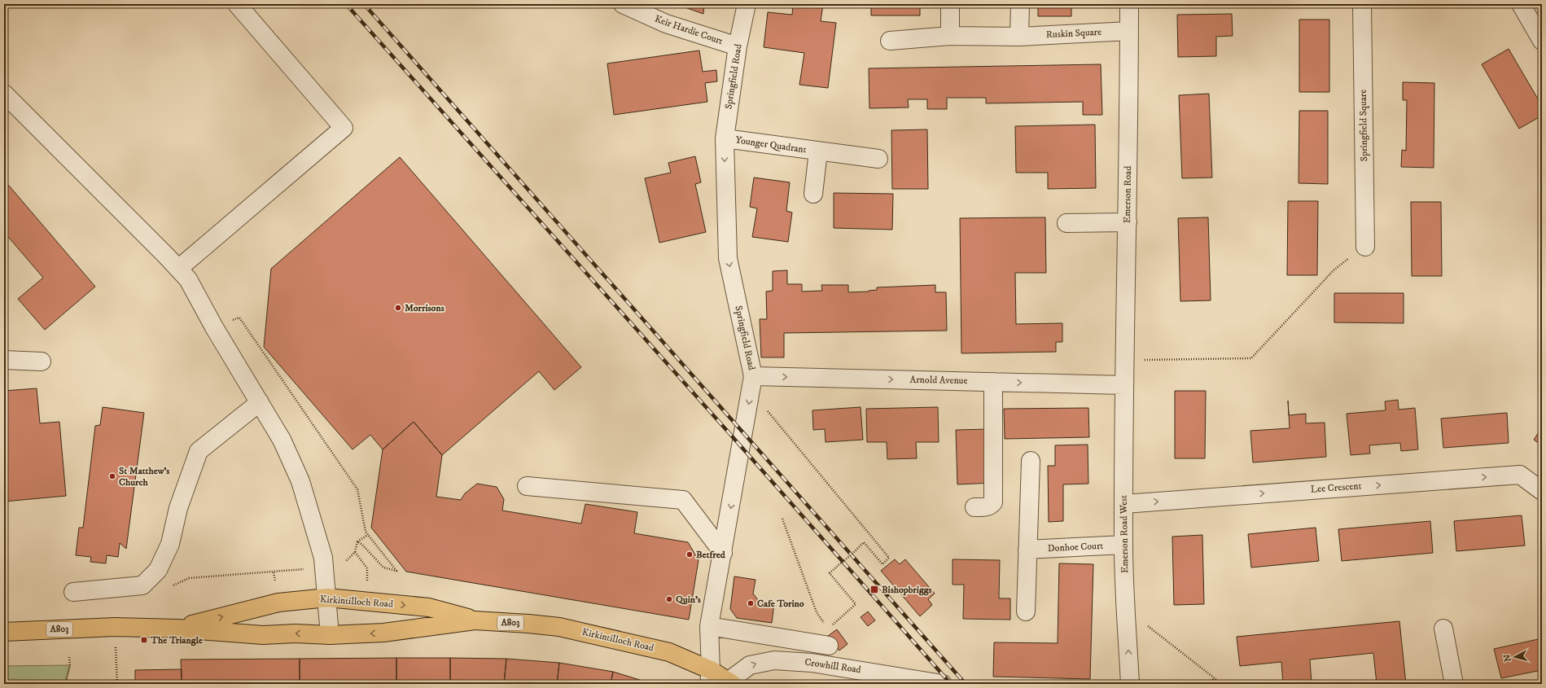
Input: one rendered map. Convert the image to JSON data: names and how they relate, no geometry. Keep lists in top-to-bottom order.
{
  "streets": {
    "main road": ["Kirkintilloch Road", "A803"],
    "street": [
      "Keir Hardie Court",
      "Ruskin Square",
      "Springfield Road",
      "Springfield Square",
      "Younger Quadrant",
      "Emerson Road",
      "Arnold Avenue",
      "Lee Crescent",
      "Emerson Road West",
      "Donhoe Court",
      "Crowhill Road"
    ]
  },
  "crossings": [
    ["Keir Hardie Court", "Springfield Road"],
    ["Ruskin Square", "Emerson Road"],
    ["Springfield Road", "Younger Quadrant"],
    ["Springfield Road", "Arnold Avenue"],
    ["Springfield Road", "Kirkintilloch Road"],
    ["Emerson Road", "Arnold Avenue"],
    ["Emerson Road", "Emerson Road West"],
    ["Arnold Avenue", "Emerson Road West"],
    ["Lee Crescent", "Emerson Road West"],
    ["Emerson Road West", "Donhoe Court"],
    ["Kirkintilloch Road", "Crowhill Road"]
  ],
  "one_way": ["Springfield Road", "Arnold Avenue", "Lee Crescent"],
  "places": {
    "other": [
      "Morrisons",
      "St Matthew's Church",
      "Betfred",
      "Quin's",
      "Cafe Torino"
    ],
    "transit": ["Bishopbriggs", "The Triangle"]
  },
  "north": "left"
}
